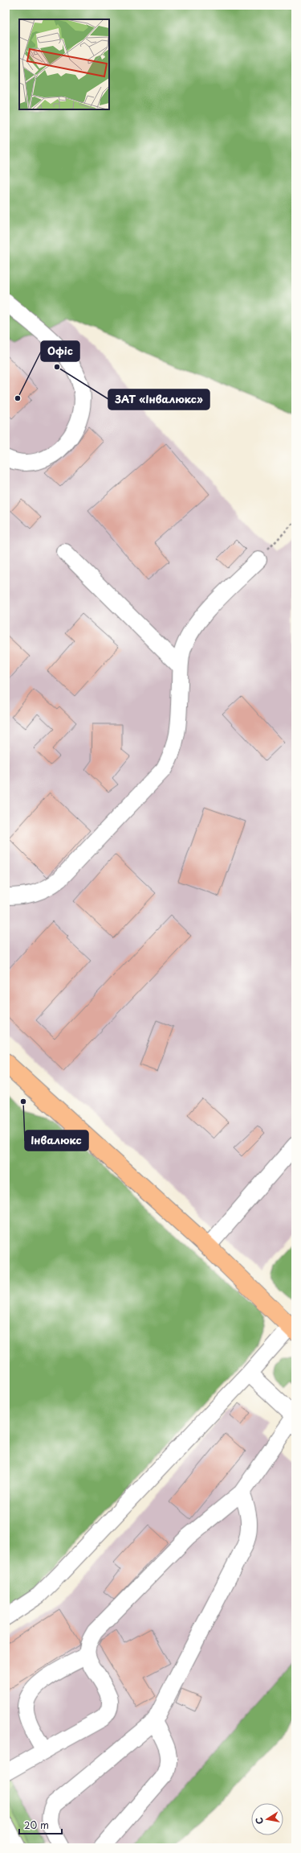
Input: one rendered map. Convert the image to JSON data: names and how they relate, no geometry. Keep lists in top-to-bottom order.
{
  "places": ["ЗАТ «Інвалюкс»", "Офіс", "Інвалюкс"],
  "scale_bar": "20 m",
  "north": "left"
}
